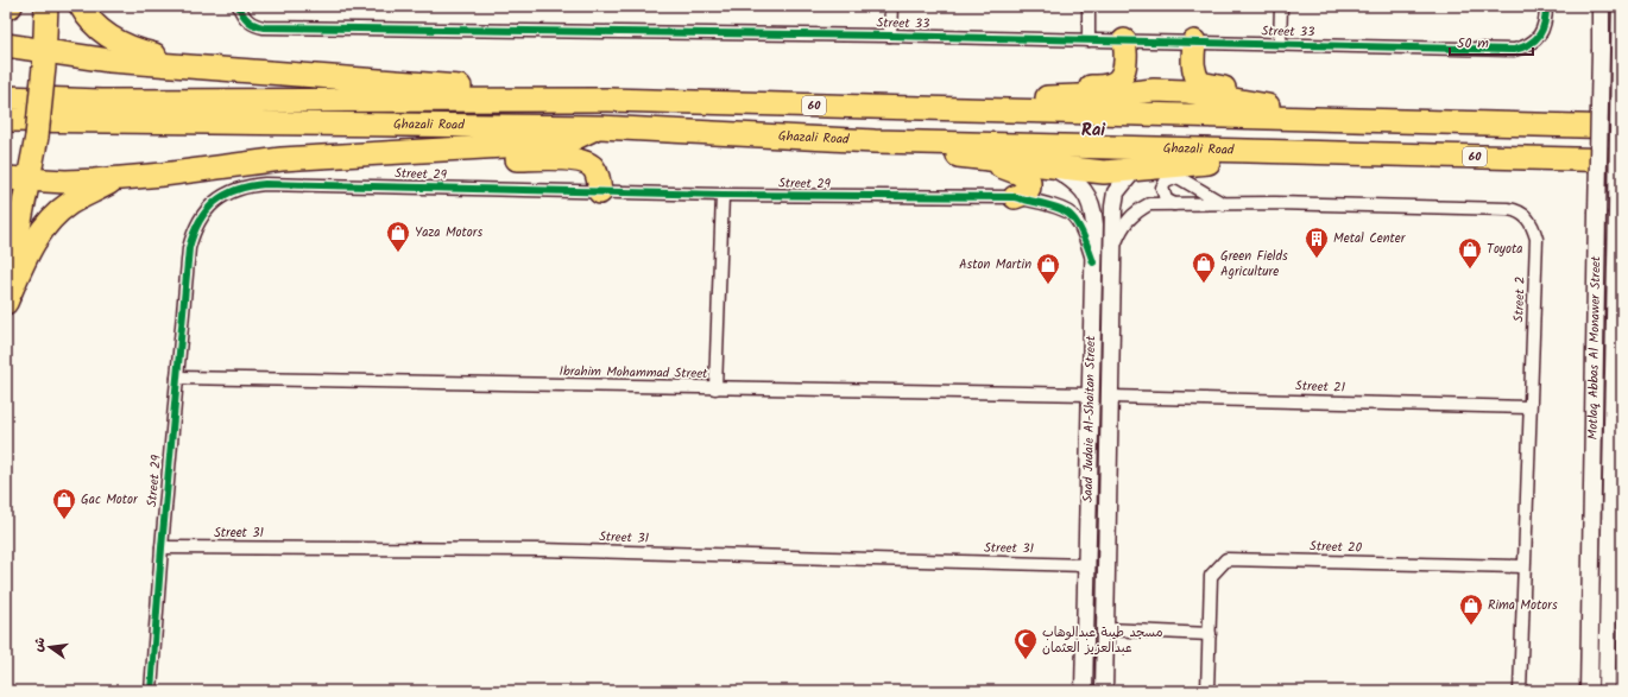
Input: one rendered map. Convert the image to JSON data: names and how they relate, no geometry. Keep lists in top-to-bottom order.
{
  "streets": {
    "highway": ["60", "Ghazali Road"],
    "street": [
      "Street 33",
      "Street 29",
      "Street 2",
      "Motlaq Abbas Al Monawer Street",
      "Ibrahim Mohammad Street",
      "Street 21",
      "Saad Judaie Al-Shaitan Street",
      "Street 31",
      "Street 20"
    ]
  },
  "crossings": [
    ["Street 29", "Ibrahim Mohammad Street"],
    ["Street 29", "Saad Judaie Al-Shaitan Street"],
    ["Street 29", "Street 31"],
    ["Street 2", "Street 21"],
    ["Street 2", "Saad Judaie Al-Shaitan Street"],
    ["Street 2", "Street 20"],
    ["Ibrahim Mohammad Street", "Saad Judaie Al-Shaitan Street"],
    ["Street 21", "Saad Judaie Al-Shaitan Street"],
    ["Saad Judaie Al-Shaitan Street", "Street 31"]
  ],
  "districts": ["Rai"],
  "places": {
    "shop": [
      "Yaza Motors",
      "Toyota",
      "Green Fields Agriculture",
      "Aston Martin",
      "Gac Motor",
      "Rima Motors"
    ],
    "building": ["Metal Center"],
    "mosque": ["مسجد طيبة عبدالوهاب عبدالعزيز العثمان"]
  },
  "scale_bar": "50 m",
  "north": "left"
}
